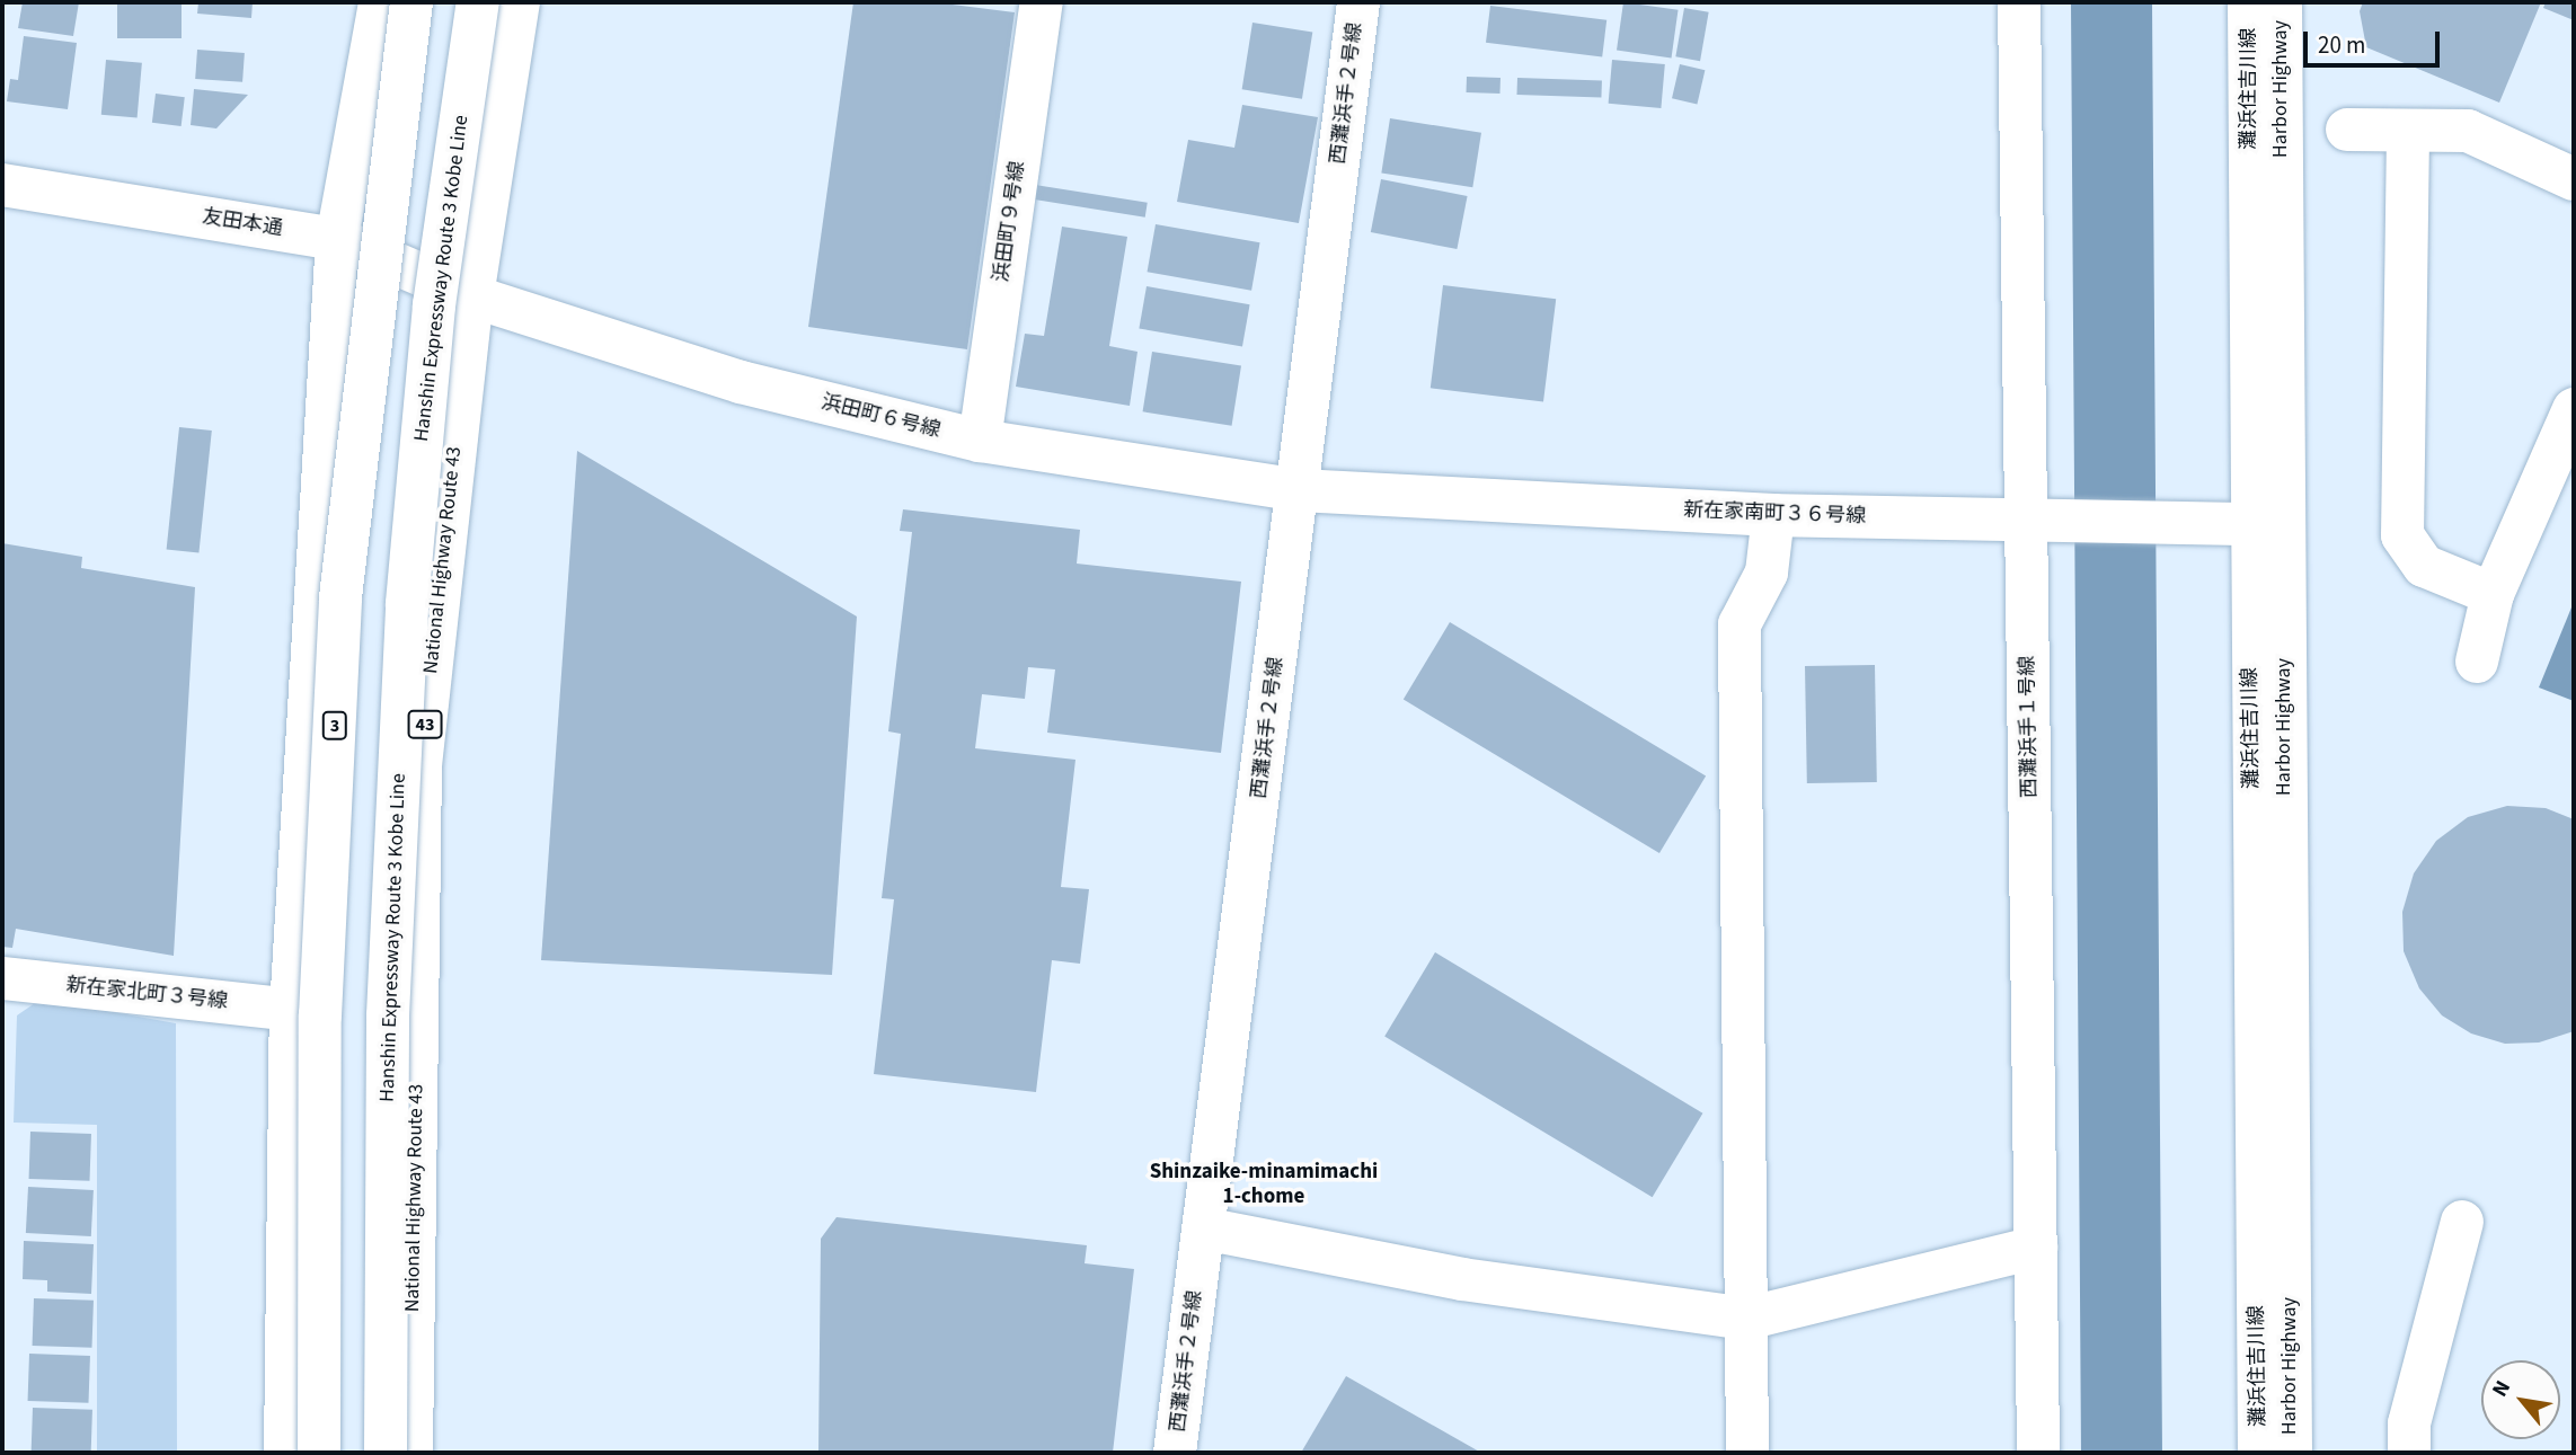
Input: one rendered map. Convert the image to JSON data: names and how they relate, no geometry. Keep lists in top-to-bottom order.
{
  "streets": {
    "main road": [
      "灘浜住吉川線",
      "Harbor Highway",
      "西灘浜手２号線",
      "浜田町９号線",
      "友田本通",
      "Hanshin Expressway Route 3 Kobe Line",
      "浜田町６号線",
      "新在家南町３６号線",
      "National Highway Route 43",
      "43",
      "3",
      "西灘浜手１号線",
      "新在家北町３号線"
    ]
  },
  "crossings": [
    ["灘浜住吉川線", "新在家南町３６号線"],
    ["西灘浜手２号線", "浜田町６号線"],
    ["西灘浜手２号線", "新在家南町３６号線"],
    ["浜田町９号線", "浜田町６号線"],
    ["友田本通", "浜田町６号線"],
    ["友田本通", "National Highway Route 43"],
    ["浜田町６号線", "新在家南町３６号線"],
    ["浜田町６号線", "National Highway Route 43"],
    ["新在家南町３６号線", "西灘浜手１号線"]
  ],
  "districts": ["Shinzaike-minamimachi 1-chome"],
  "scale_bar": "20 m",
  "north": "top left"
}
